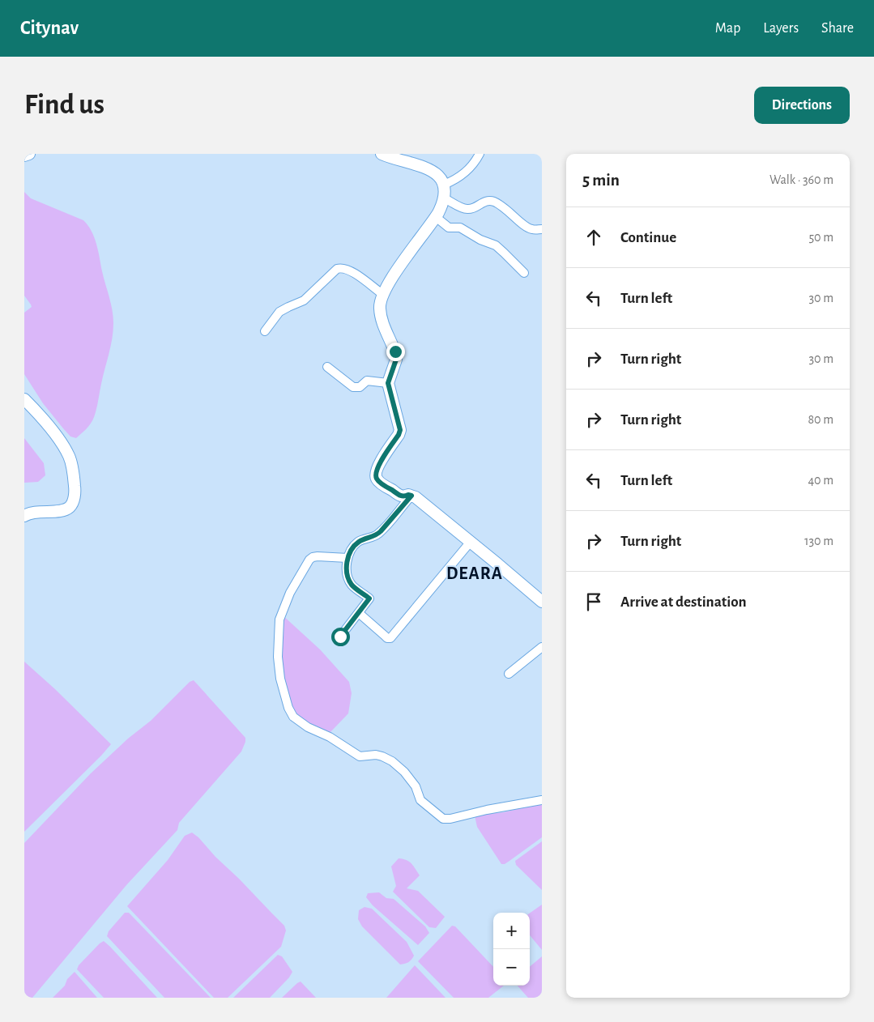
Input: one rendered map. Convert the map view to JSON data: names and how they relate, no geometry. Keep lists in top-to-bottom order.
{
  "districts": ["DEARA"],
  "page": {
    "header": "Citynav",
    "nav": ["Map", "Layers", "Share"],
    "buttons": "Directions",
    "title": "Find us",
    "heading": ["5 min", "Walk · 360 m"],
    "list": [
      ["Continue", "50 m"],
      ["Turn left", "30 m"],
      ["Turn right", "30 m"],
      ["Turn right", "80 m"],
      ["Turn left", "40 m"],
      ["Turn right", "130 m"],
      "Arrive at destination"
    ],
    "map_buttons": ["+", "−"]
  }
}
